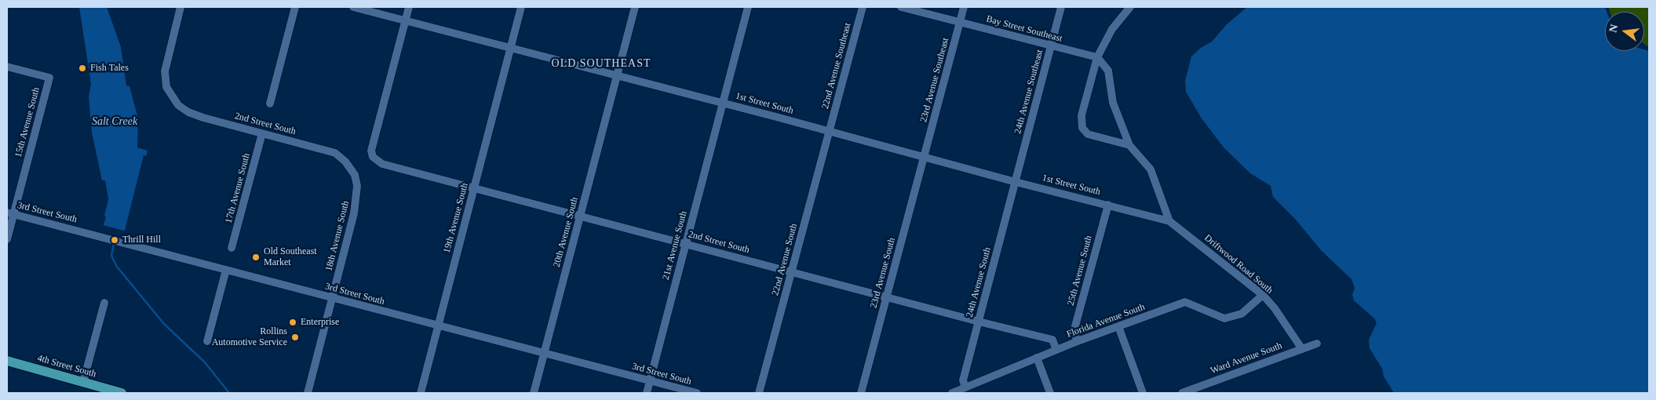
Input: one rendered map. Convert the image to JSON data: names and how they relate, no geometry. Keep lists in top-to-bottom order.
{
  "streets": {
    "main road": ["4th Street South"],
    "street": [
      "Bay Street Southeast",
      "22nd Avenue Southeast",
      "23rd Avenue Southeast",
      "24th Avenue Southeast",
      "1st Street South",
      "15th Avenue South",
      "2nd Street South",
      "17th Avenue South",
      "3rd Street South",
      "19th Avenue South",
      "20th Avenue South",
      "18th Avenue South",
      "21st Avenue South",
      "22nd Avenue South",
      "Driftwood Road South",
      "25th Avenue South",
      "23rd Avenue South",
      "24th Avenue South",
      "Florida Avenue South",
      "Ward Avenue South"
    ]
  },
  "crossings": [
    ["Bay Street Southeast", "23rd Avenue Southeast"],
    ["Bay Street Southeast", "24th Avenue Southeast"],
    ["22nd Avenue Southeast", "1st Street South"],
    ["22nd Avenue Southeast", "22nd Avenue South"],
    ["23rd Avenue Southeast", "1st Street South"],
    ["23rd Avenue Southeast", "23rd Avenue South"],
    ["24th Avenue Southeast", "1st Street South"],
    ["24th Avenue Southeast", "24th Avenue South"],
    ["1st Street South", "2nd Street South"],
    ["1st Street South", "19th Avenue South"],
    ["1st Street South", "20th Avenue South"],
    ["1st Street South", "21st Avenue South"],
    ["1st Street South", "22nd Avenue South"],
    ["1st Street South", "Driftwood Road South"],
    ["1st Street South", "25th Avenue South"],
    ["1st Street South", "23rd Avenue South"],
    ["1st Street South", "24th Avenue South"],
    ["15th Avenue South", "3rd Street South"],
    ["2nd Street South", "17th Avenue South"],
    ["2nd Street South", "19th Avenue South"],
    ["2nd Street South", "20th Avenue South"],
    ["2nd Street South", "18th Avenue South"],
    ["2nd Street South", "21st Avenue South"],
    ["2nd Street South", "22nd Avenue South"],
    ["2nd Street South", "23rd Avenue South"],
    ["2nd Street South", "24th Avenue South"],
    ["2nd Street South", "Florida Avenue South"],
    ["3rd Street South", "19th Avenue South"],
    ["3rd Street South", "20th Avenue South"],
    ["3rd Street South", "18th Avenue South"],
    ["3rd Street South", "21st Avenue South"],
    ["Driftwood Road South", "Florida Avenue South"],
    ["Driftwood Road South", "Ward Avenue South"],
    ["25th Avenue South", "Florida Avenue South"],
    ["24th Avenue South", "Florida Avenue South"]
  ],
  "districts": ["OLD SOUTHEAST"],
  "water": ["Salt Creek"],
  "places": [
    "Fish Tales",
    "Thrill Hill",
    "Old Southeast Market",
    "Enterprise",
    "Rollins Automotive Service"
  ],
  "north": "left"
}
